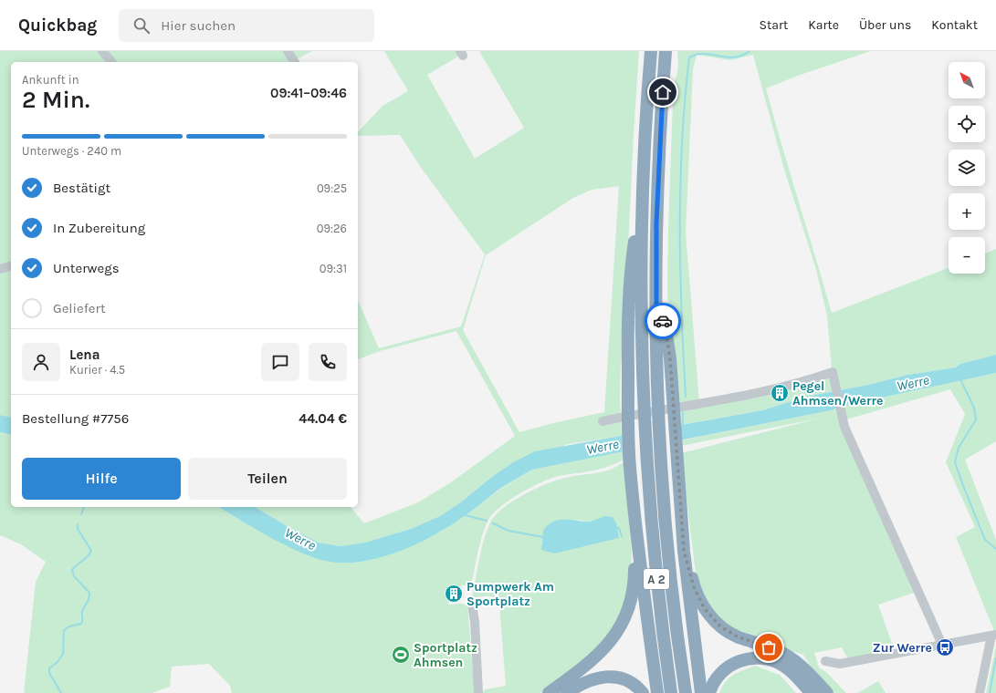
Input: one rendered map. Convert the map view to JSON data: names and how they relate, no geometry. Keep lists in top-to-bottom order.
{
  "streets": {
    "highway": ["A 2"]
  },
  "water": ["Werre"],
  "places": {
    "building": ["Pegel Ahmsen/Werre", "Pumpwerk Am Sportplatz"],
    "bus stop": ["Zur Werre"],
    "sports": ["Sportplatz Ahmsen"]
  },
  "north": "top left",
  "page": {
    "header": "Quickbag",
    "search": "Hier suchen",
    "nav": [
      "Start",
      "Karte",
      "Über uns",
      "Kontakt"
    ],
    "map_buttons": ["+", "−"],
    "heading": ["2 Min.", "Ankunft in", "09:41–09:46"],
    "panel": [
      "Lena",
      "Kurier · 4.5",
      "Bestellung #7756",
      "44.04 €"
    ],
    "bar": "Unterwegs · 240 m",
    "list": [
      ["Bestätigt", "09:25"],
      ["In Zubereitung", "09:26"],
      ["Unterwegs", "09:31"],
      "Geliefert"
    ],
    "buttons": ["Hilfe", "Teilen"]
  }
}
